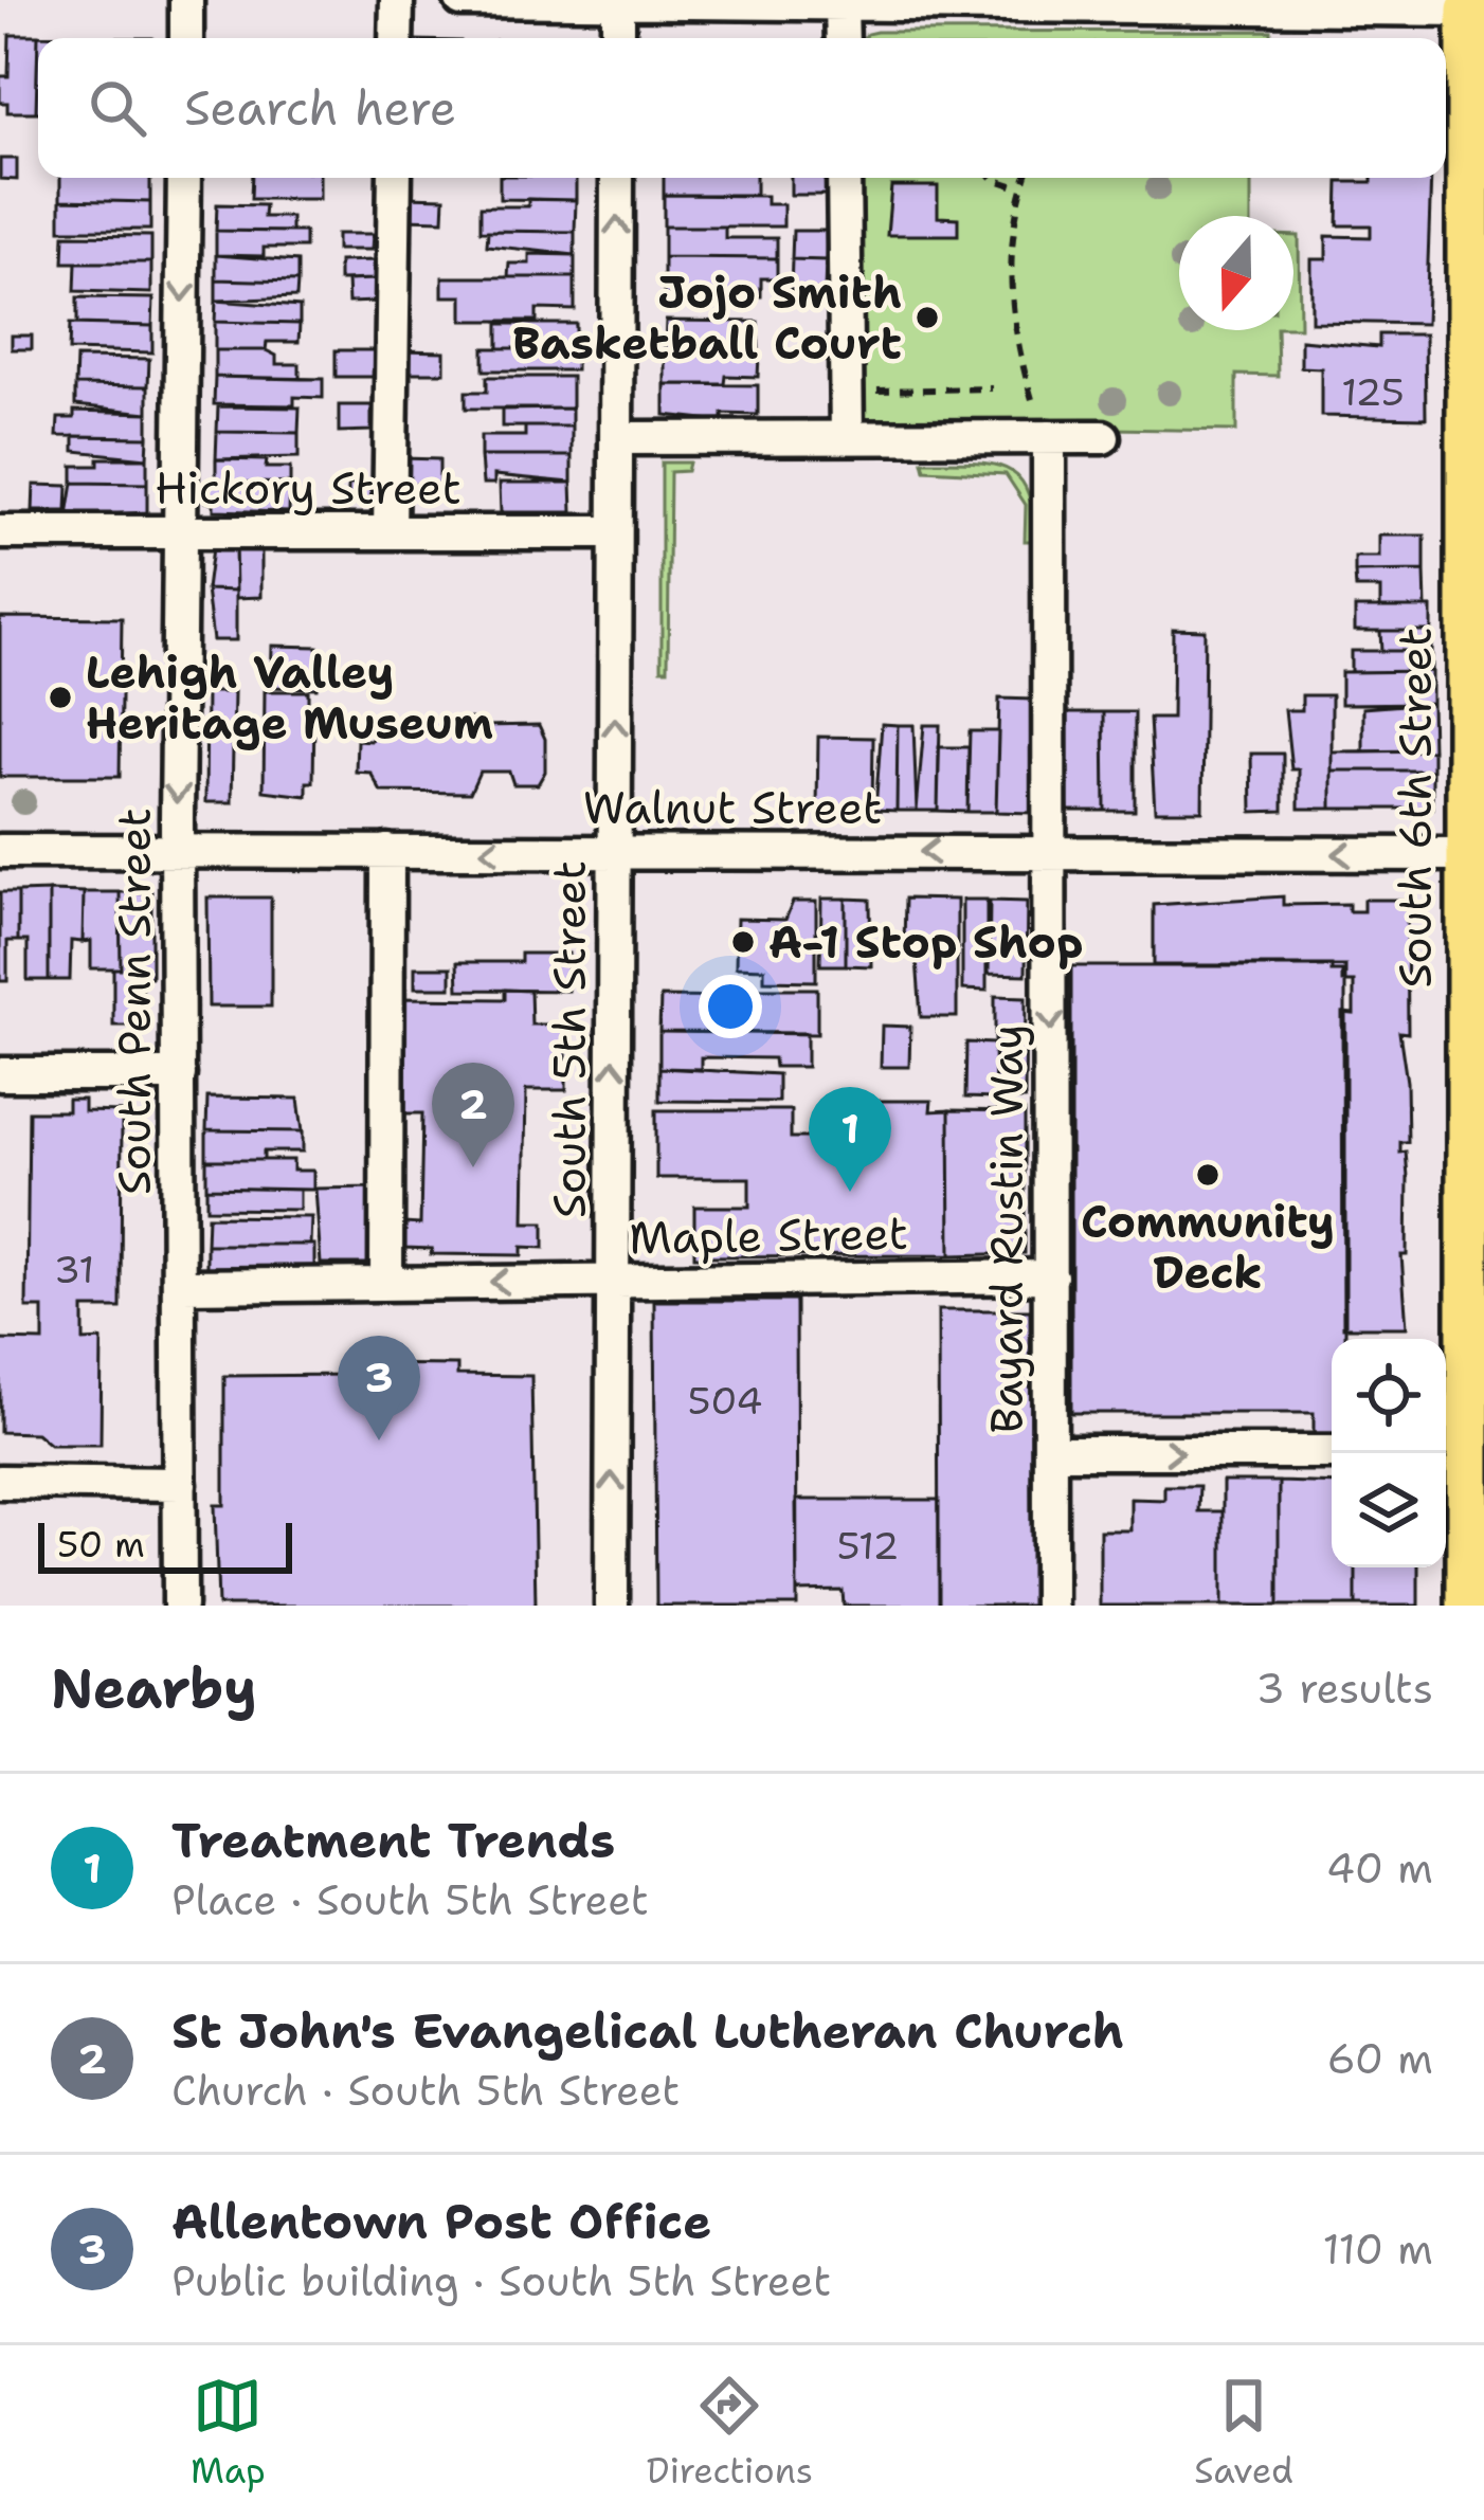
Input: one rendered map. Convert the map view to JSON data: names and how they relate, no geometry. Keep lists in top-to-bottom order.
{
  "streets": {
    "main road": ["South 6th Street"],
    "street": [
      "Hickory Street",
      "Walnut Street",
      "South Penn Street",
      "South 5th Street",
      "Bayard Rustin Way",
      "Maple Street"
    ]
  },
  "crossings": [
    ["Hickory Street", "South Penn Street"],
    ["Hickory Street", "South 5th Street"],
    ["Walnut Street", "South 6th Street"],
    ["Walnut Street", "South Penn Street"],
    ["Walnut Street", "South 5th Street"],
    ["Walnut Street", "Bayard Rustin Way"],
    ["South Penn Street", "Maple Street"],
    ["South 5th Street", "Maple Street"],
    ["Bayard Rustin Way", "Maple Street"]
  ],
  "one_way": ["Walnut Street", "Bayard Rustin Way"],
  "places": [
    "Jojo Smith Basketball Court",
    "Lehigh Valley Heritage Museum",
    "A-1 Stop Shop",
    "Community Deck"
  ],
  "house_numbers": [
    "125",
    "31",
    "504",
    "512"
  ],
  "scale_bar": "50 m",
  "north": "bottom",
  "page": {
    "search": "Search here",
    "pins": ["2", "1", "3"],
    "scale": "50 m",
    "heading": ["Nearby", "3 results"],
    "list": [
      {
        "mark": "1",
        "name": "Treatment Trends",
        "note": "Place · South 5th Street",
        "value": "40 m"
      },
      {
        "mark": "2",
        "name": "St John's Evangelical Lutheran Church",
        "note": "Church · South 5th Street",
        "value": "60 m"
      },
      {
        "mark": "3",
        "name": "Allentown Post Office",
        "note": "Public building · South 5th Street",
        "value": "110 m"
      }
    ],
    "nav": ["Map", "Directions", "Saved"]
  }
}
